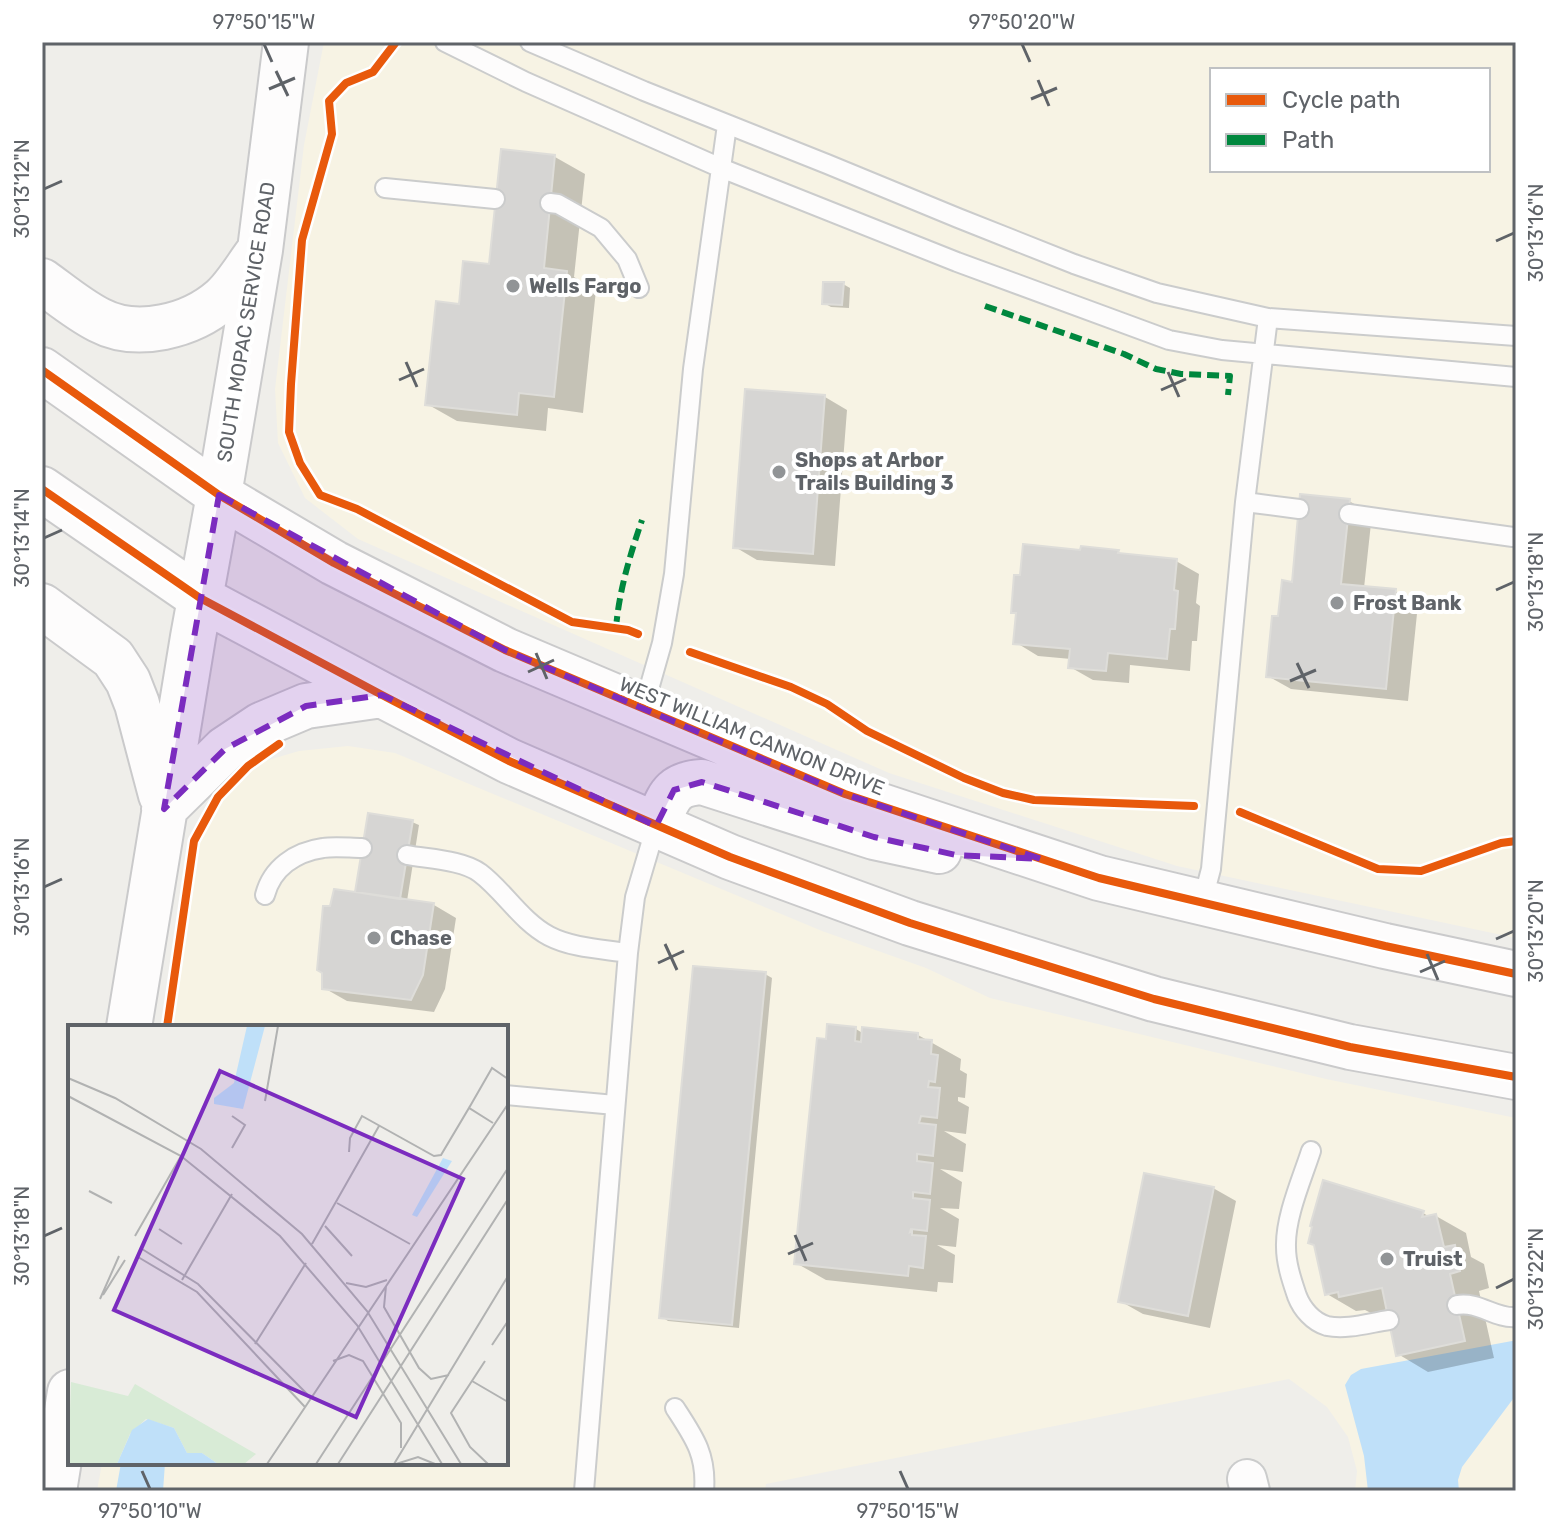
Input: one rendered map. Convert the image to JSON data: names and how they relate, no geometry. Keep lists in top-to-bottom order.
{
  "streets": {
    "main road": ["SOUTH MOPAC SERVICE ROAD", "WEST WILLIAM CANNON DRIVE"]
  },
  "crossings": [
    ["SOUTH MOPAC SERVICE ROAD", "WEST WILLIAM CANNON DRIVE"]
  ],
  "places": [
    "Wells Fargo",
    "Shops at Arbor Trails Building 3",
    "Frost Bank",
    "Chase",
    "Truist"
  ],
  "legend": ["Cycle path", "Path"],
  "coordinates": [
    "97°50'15\"W",
    "97°50'20\"W",
    "30°13'12\"N",
    "30°13'16\"N",
    "30°13'14\"N",
    "30°13'18\"N",
    "30°13'20\"N",
    "30°13'22\"N",
    "97°50'10\"W"
  ]
}
